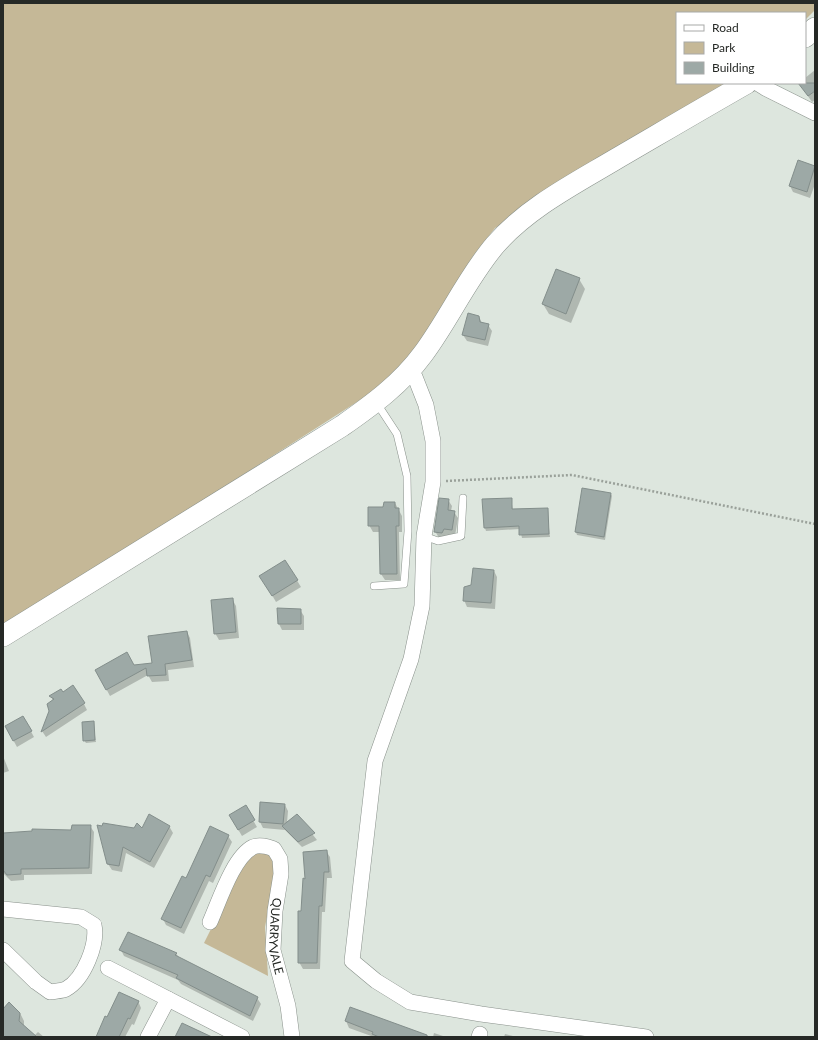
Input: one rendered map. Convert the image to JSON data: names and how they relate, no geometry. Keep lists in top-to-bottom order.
{
  "streets": {
    "street": ["QUARRYVALE"]
  },
  "legend": ["Road", "Park", "Building"]
}
